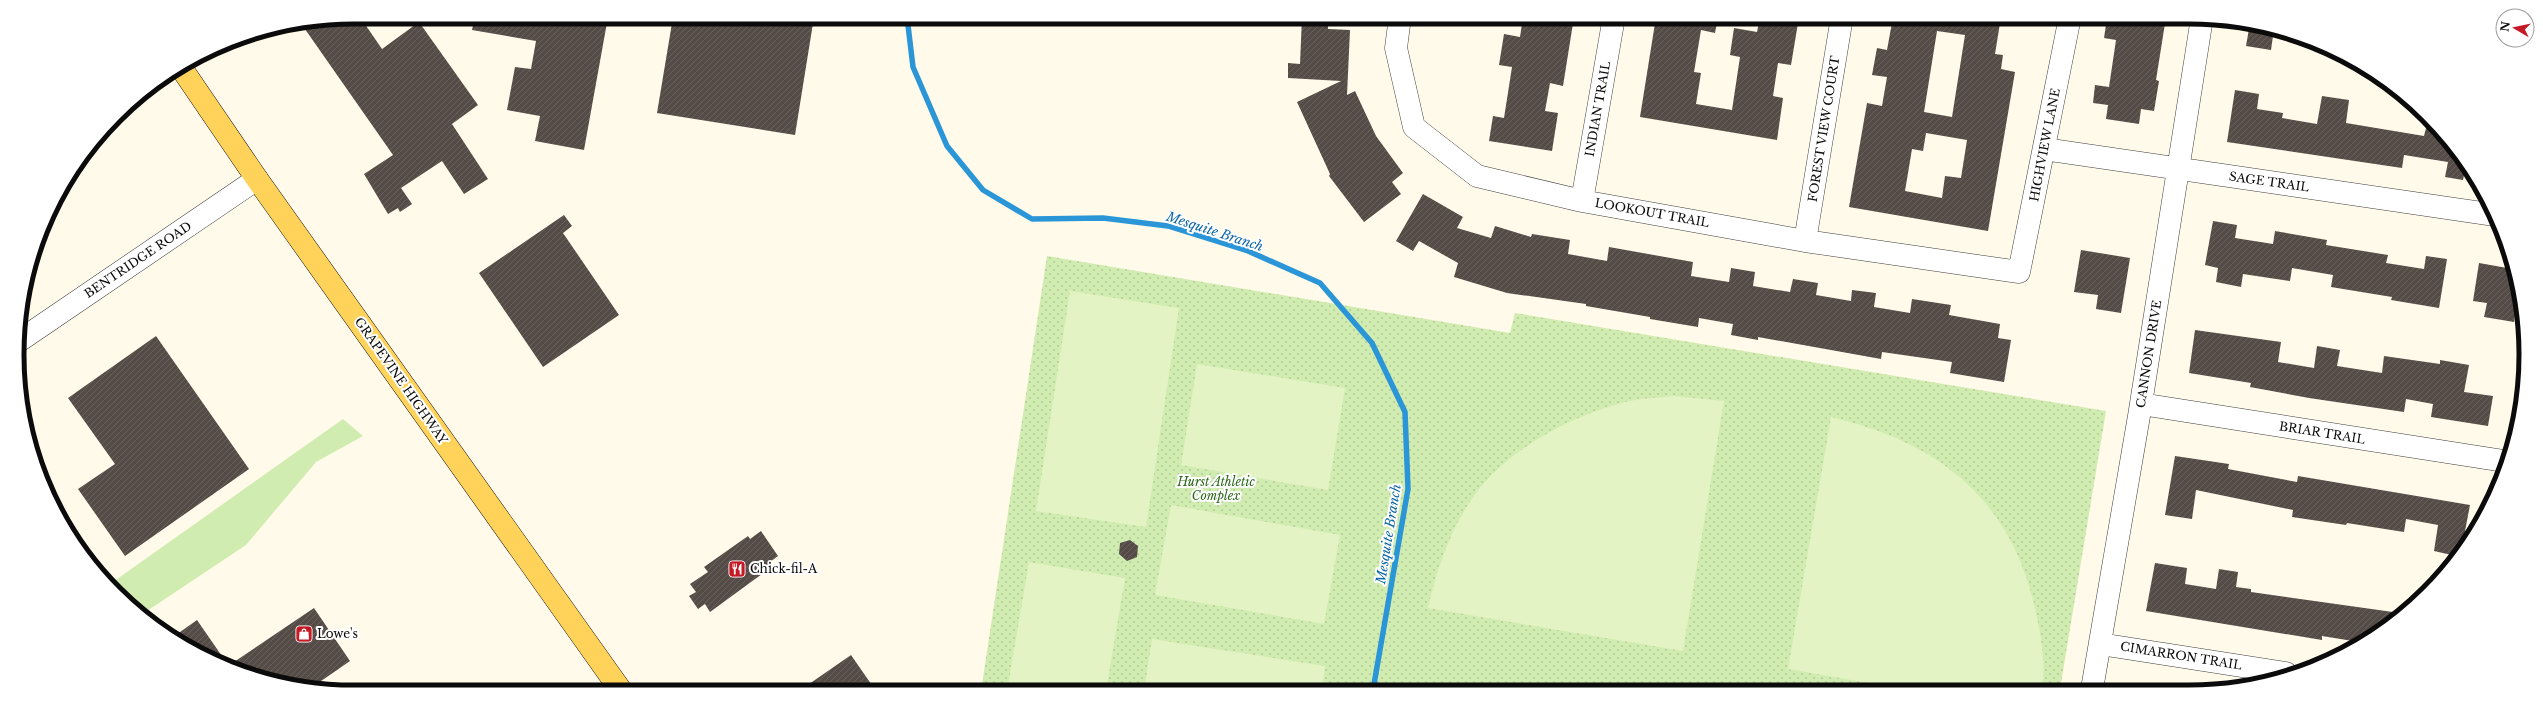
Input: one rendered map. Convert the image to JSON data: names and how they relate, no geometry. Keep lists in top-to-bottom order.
{
  "streets": {
    "main road": ["GRAPEVINE HIGHWAY"],
    "street": [
      "INDIAN TRAIL",
      "FOREST VIEW COURT",
      "HIGHVIEW LANE",
      "SAGE TRAIL",
      "LOOKOUT TRAIL",
      "BENTRIDGE ROAD",
      "CANNON DRIVE",
      "BRIAR TRAIL",
      "CIMARRON TRAIL"
    ]
  },
  "crossings": [
    ["INDIAN TRAIL", "LOOKOUT TRAIL"],
    ["FOREST VIEW COURT", "LOOKOUT TRAIL"],
    ["HIGHVIEW LANE", "SAGE TRAIL"],
    ["HIGHVIEW LANE", "LOOKOUT TRAIL"],
    ["SAGE TRAIL", "CANNON DRIVE"],
    ["BENTRIDGE ROAD", "GRAPEVINE HIGHWAY"],
    ["CANNON DRIVE", "BRIAR TRAIL"],
    ["CANNON DRIVE", "CIMARRON TRAIL"]
  ],
  "water": ["Mesquite Branch"],
  "parks": ["Hurst Athletic Complex"],
  "places": {
    "restaurant": ["Chick-fil-A"],
    "shop": ["Lowe's"]
  },
  "north": "left"
}
